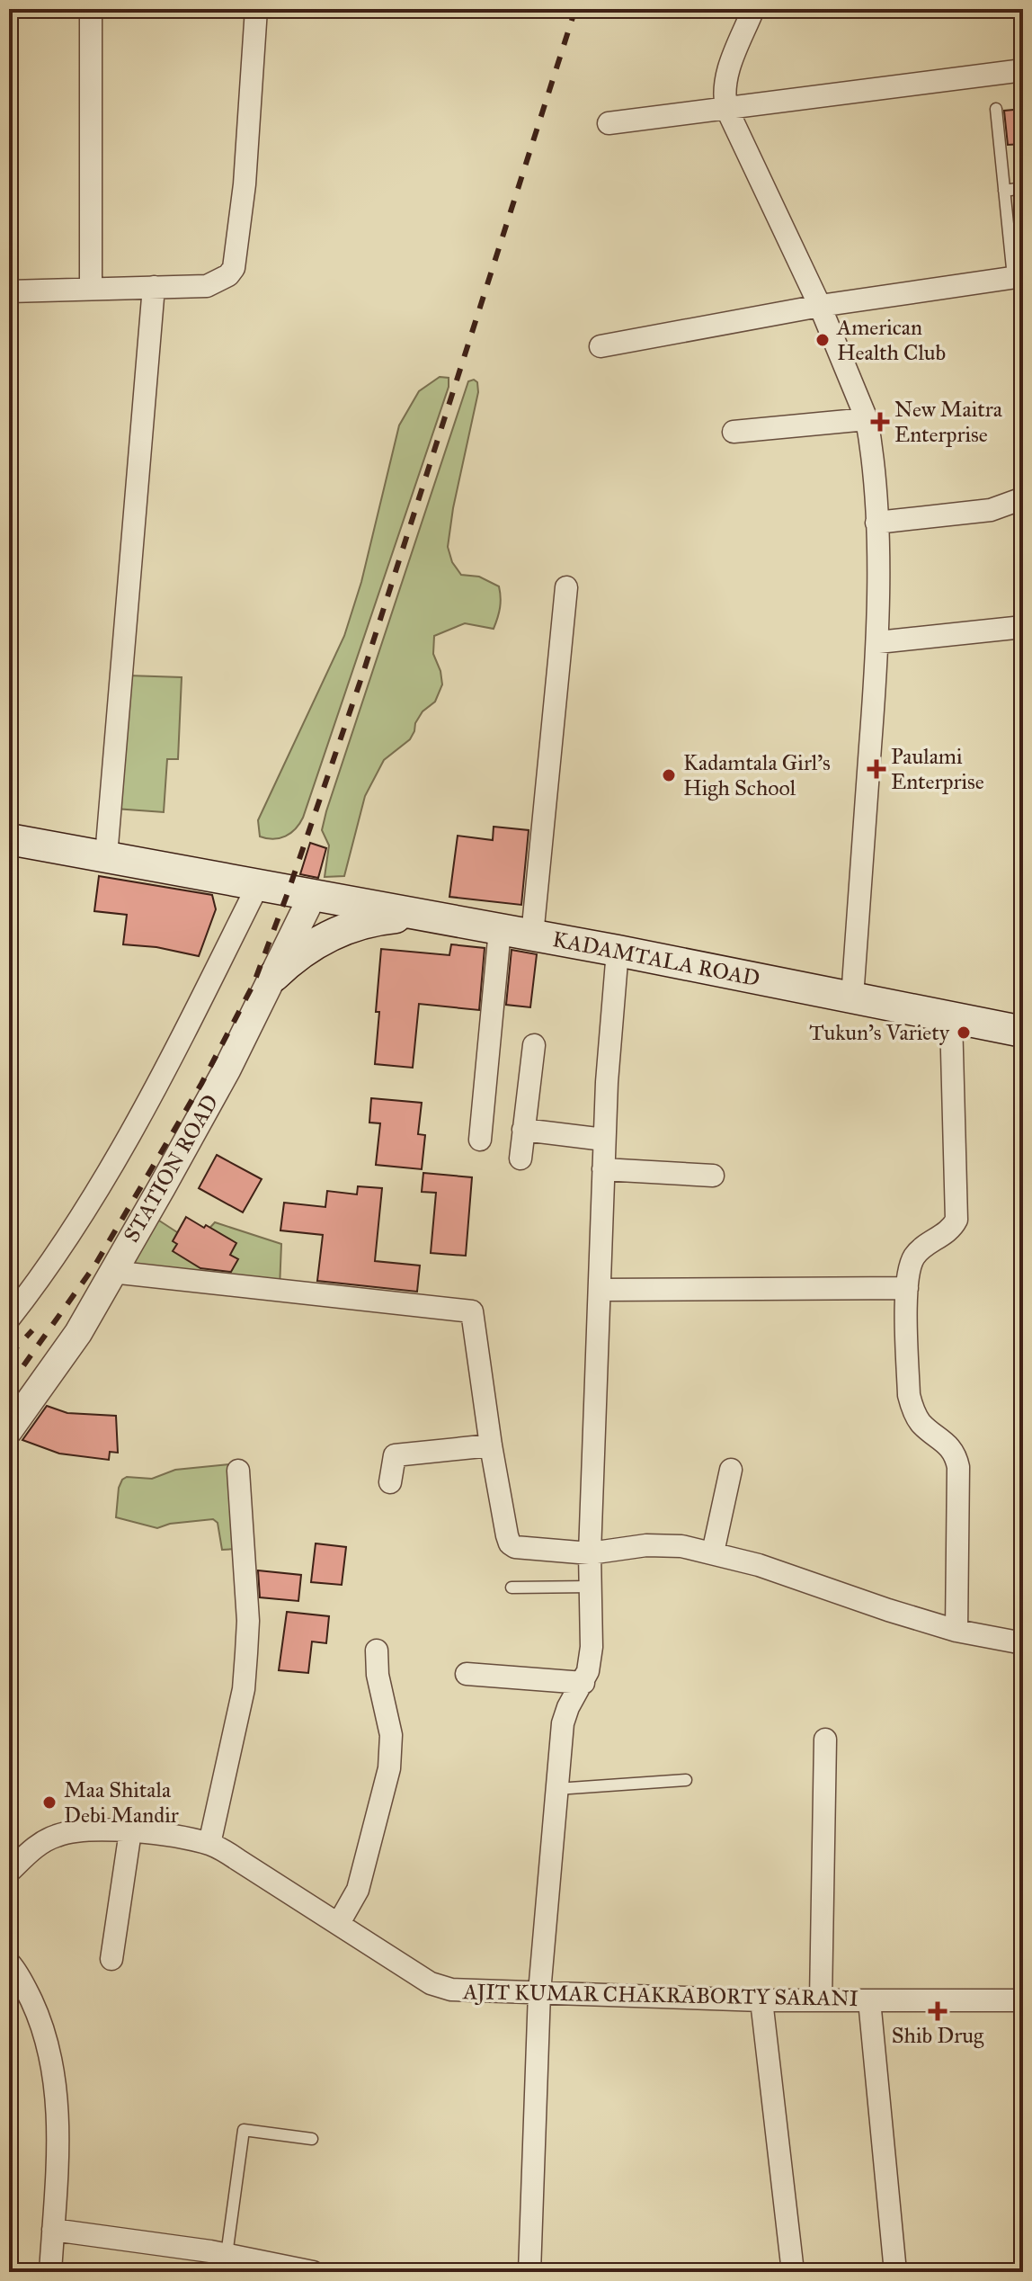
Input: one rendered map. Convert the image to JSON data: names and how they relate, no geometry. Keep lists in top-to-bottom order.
{
  "streets": {
    "main road": ["KADAMTALA ROAD"],
    "street": ["STATION ROAD", "AJIT KUMAR CHAKRABORTY SARANI"]
  },
  "crossings": [
    ["KADAMTALA ROAD", "STATION ROAD"]
  ],
  "places": {
    "other": [
      "American Health Club",
      "Kadamtala Girl's High School",
      "Tukun's Variety",
      "Maa Shitala Debi Mandir"
    ],
    "health": ["New Maitra Enterprise", "Paulami Enterprise", "Shib Drug"]
  }
}
